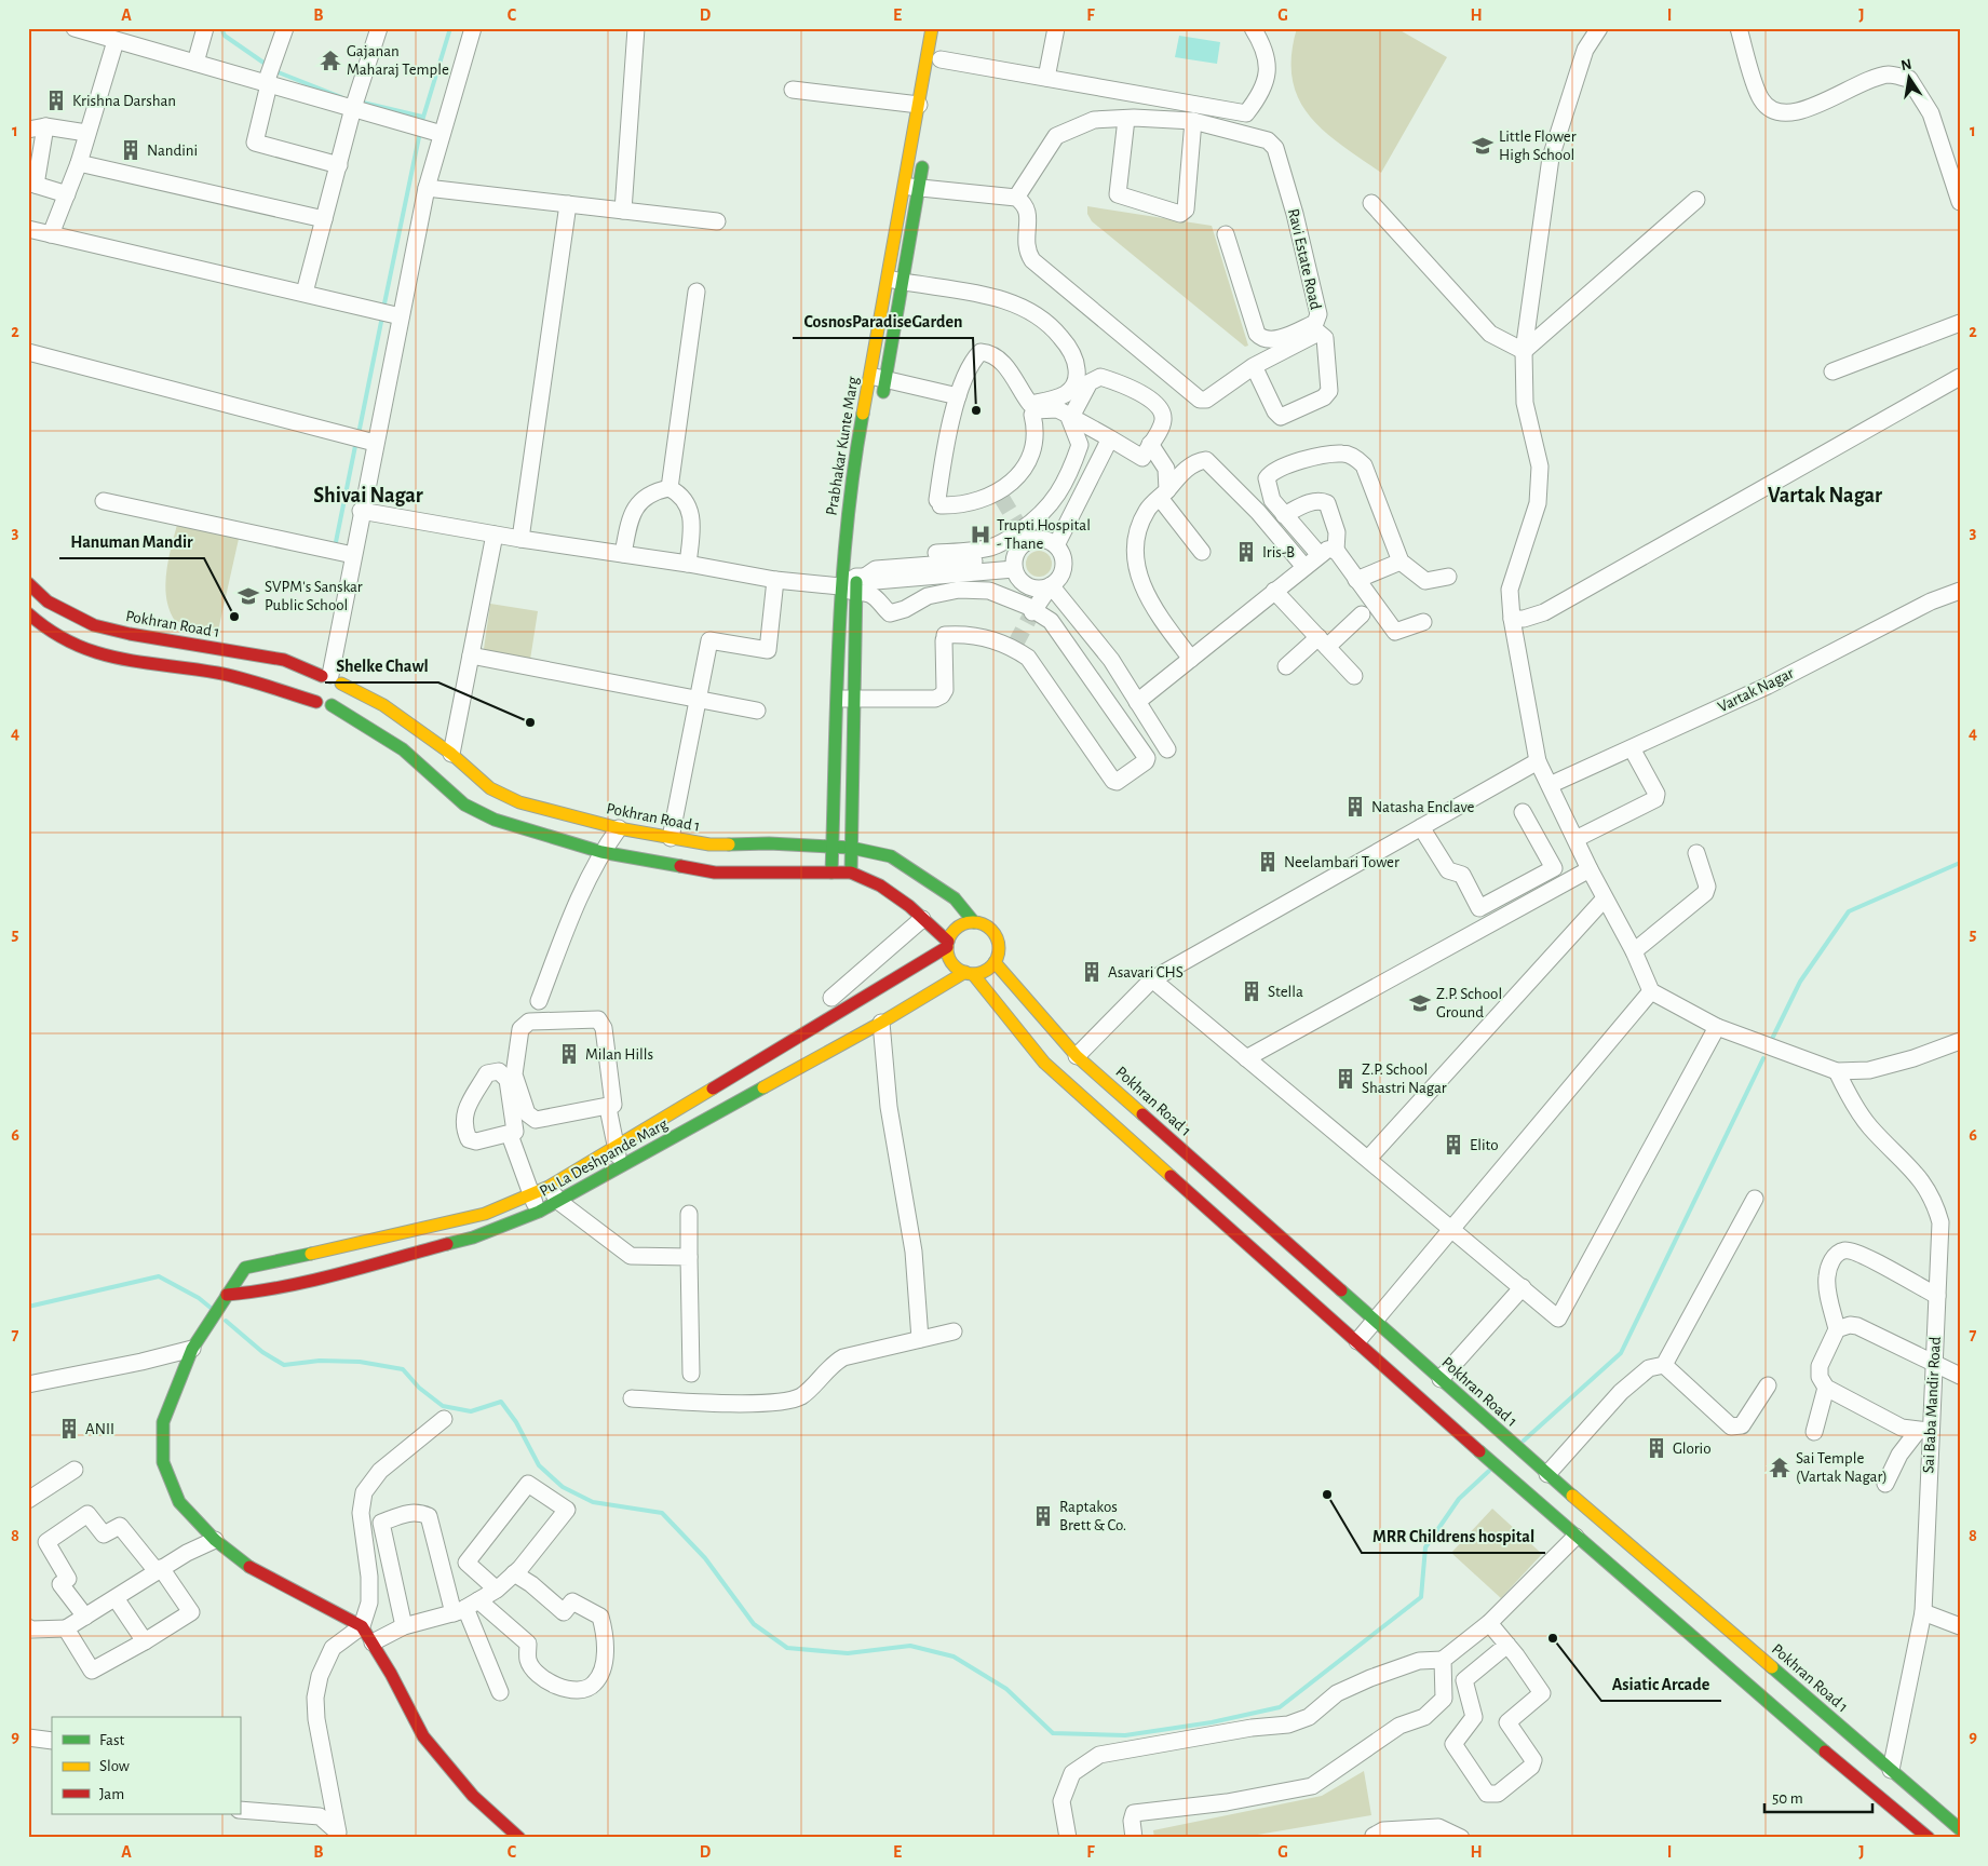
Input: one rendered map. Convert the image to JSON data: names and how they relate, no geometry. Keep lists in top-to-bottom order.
{
  "streets": {
    "main road": ["Prabhakar Kunte Marg", "Pokhran Road 1", "Pu La Deshpande Marg"],
    "street": ["Ravi Estate Road", "Vartak Nagar", "Sai Baba Mandir Road"]
  },
  "crossings": [
    ["Prabhakar Kunte Marg", "Pokhran Road 1"],
    ["Pokhran Road 1", "Pu La Deshpande Marg"],
    ["Pokhran Road 1", "Sai Baba Mandir Road"]
  ],
  "districts": ["Shivai Nagar", "Vartak Nagar"],
  "places": {
    "temple": ["Gajanan Maharaj Temple", "Sai Temple (Vartak Nagar)"],
    "building": [
      "Krishna Darshan",
      "Nandini",
      "Iris-B",
      "Natasha Enclave",
      "Neelambari Tower",
      "Asavari CHS",
      "Stella",
      "Milan Hills",
      "Z.P. School Shastri Nagar",
      "Elito",
      "ANII",
      "Glorio",
      "Raptakos Brett & Co."
    ],
    "school or university": ["Little Flower High School", "SVPM's Sanskar Public School", "Z.P. School Ground"],
    "other": [
      "CosnosParadiseGarden",
      "Hanuman Mandir",
      "Shelke Chawl",
      "MRR Childrens hospital",
      "Asiatic Arcade"
    ],
    "hospital": ["Trupti Hospital - Thane"]
  },
  "legend": ["Fast", "Slow", "Jam"],
  "scale_bar": "50 m",
  "north": "top",
  "grid": {
    "columns": [
      "A",
      "B",
      "C",
      "D",
      "E",
      "F",
      "G",
      "H",
      "I",
      "J"
    ],
    "rows": [
      "1",
      "2",
      "3",
      "4",
      "5",
      "6",
      "7",
      "8",
      "9"
    ]
  }
}
